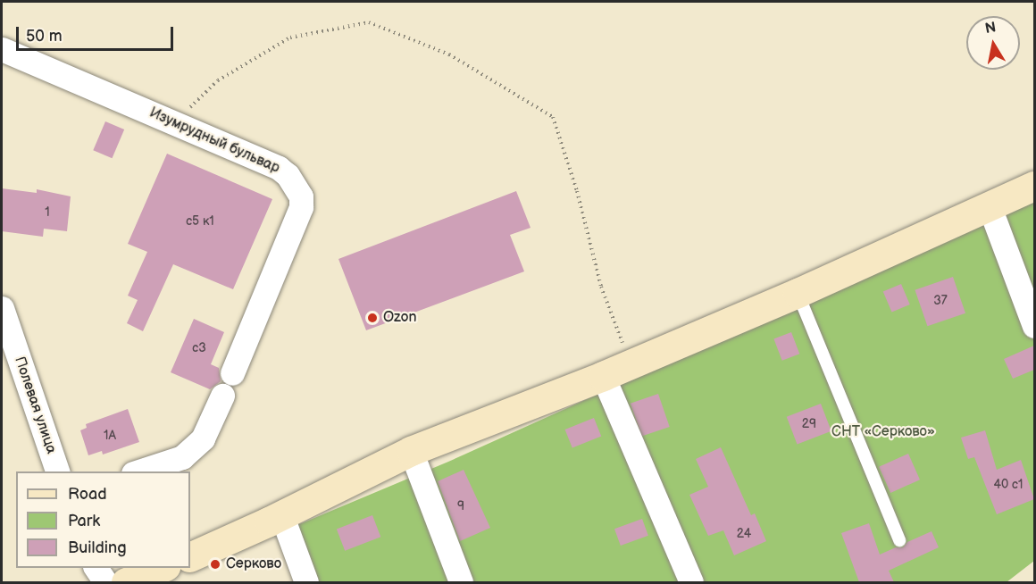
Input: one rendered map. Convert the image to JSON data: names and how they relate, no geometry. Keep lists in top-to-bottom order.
{
  "streets": {
    "street": ["Изумрудный бульвар", "Полевая улица"]
  },
  "parks": ["СНТ «Серково»"],
  "places": ["Ozon", "Серково"],
  "house_numbers": [
    "1",
    "с5 к1",
    "37",
    "с3",
    "29",
    "1А",
    "40 с1",
    "9",
    "24"
  ],
  "legend": ["Road", "Park", "Building"],
  "scale_bar": "50 m",
  "north": "top"
}
